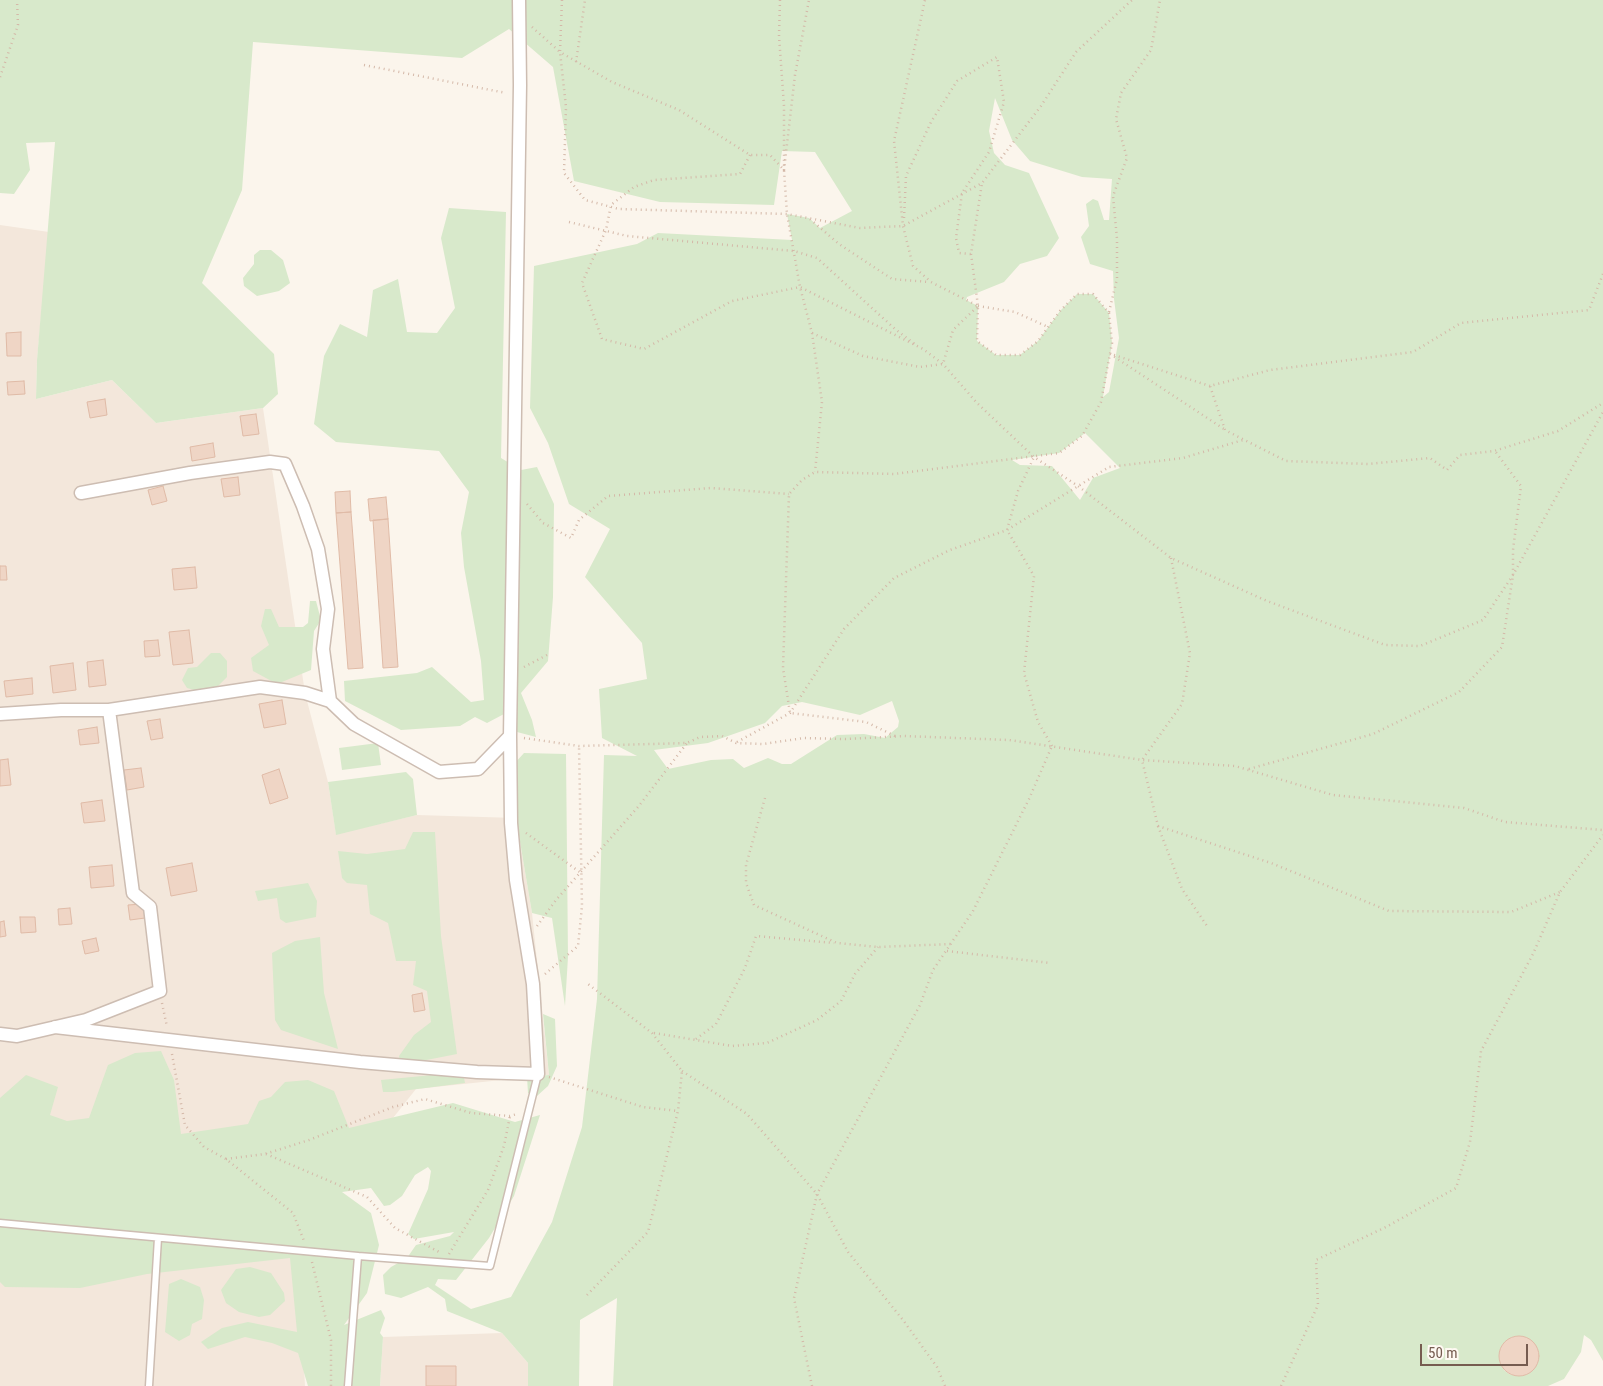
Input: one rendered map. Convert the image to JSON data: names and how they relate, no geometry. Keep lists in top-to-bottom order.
{
  "scale_bar": "50 m"
}
